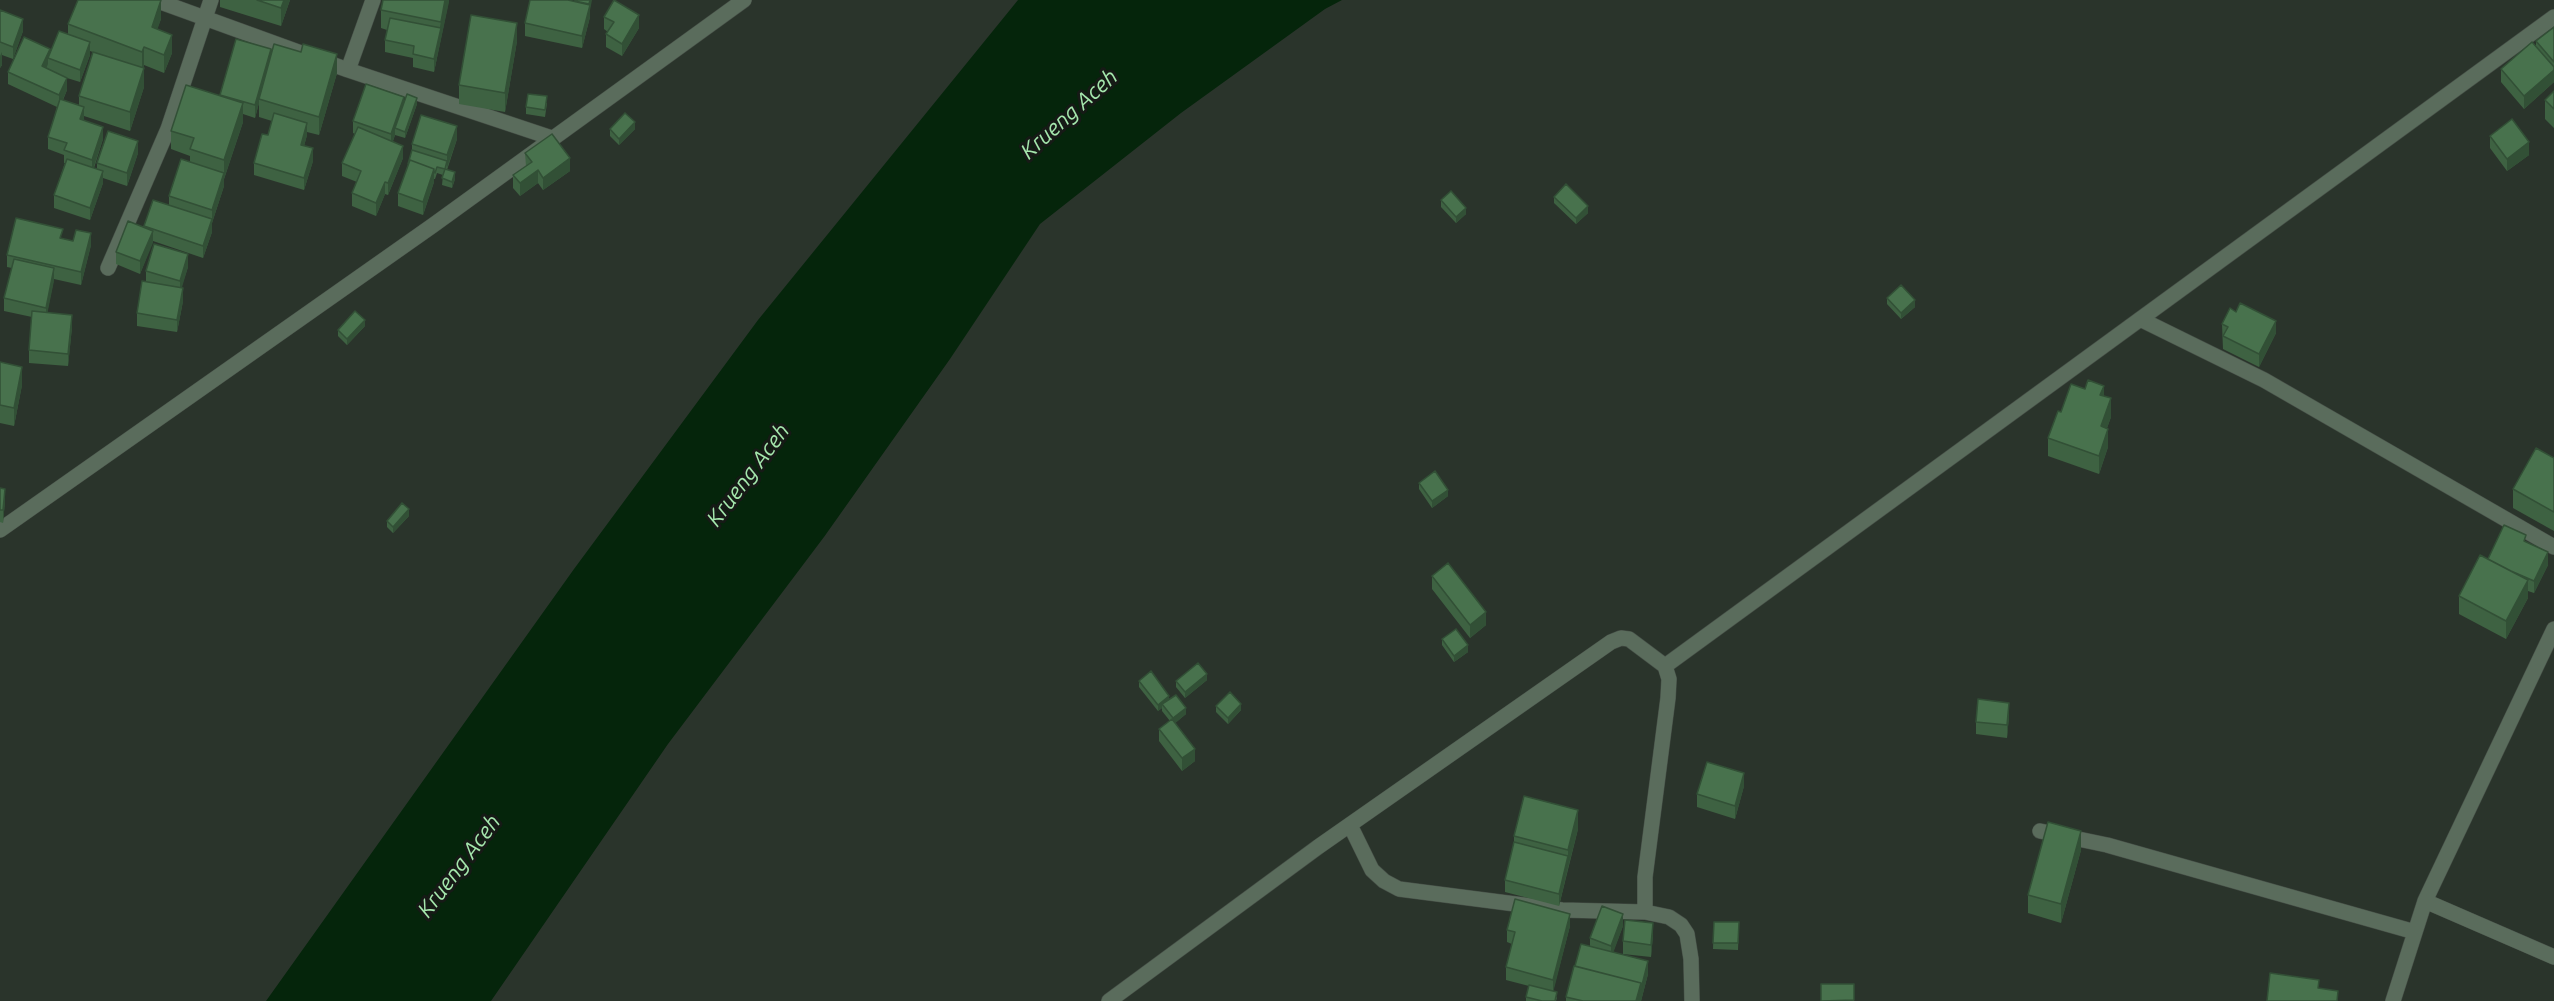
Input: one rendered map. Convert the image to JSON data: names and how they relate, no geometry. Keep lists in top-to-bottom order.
{
  "water": ["Krueng Aceh"]
}
